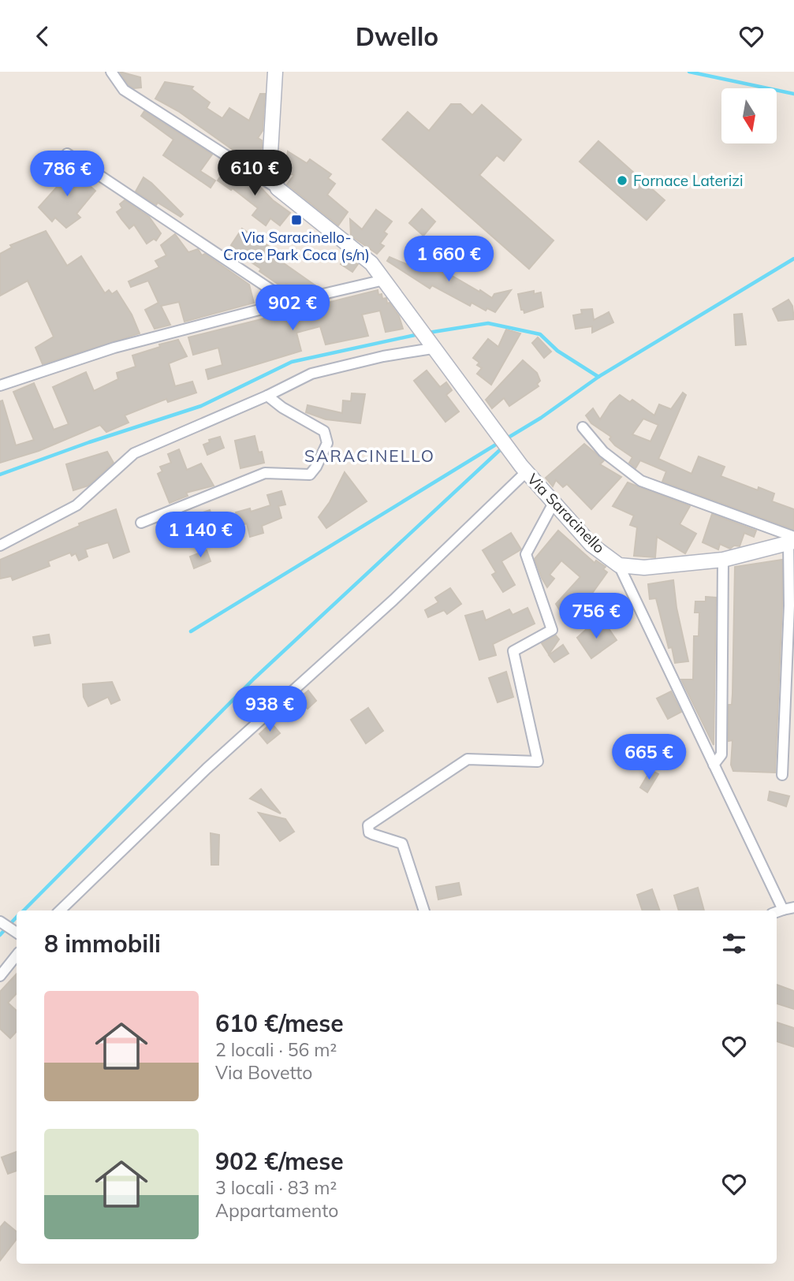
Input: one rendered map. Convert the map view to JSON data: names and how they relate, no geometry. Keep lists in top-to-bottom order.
{
  "streets": {
    "street": ["Via Saracinello"]
  },
  "districts": ["SARACINELLO"],
  "places": {
    "other": ["Fornace Laterizi"],
    "transit": ["Via Saracinello- Croce Park Coca (s/n)"]
  },
  "north": "bottom",
  "page": {
    "header": "Dwello",
    "price": [
      "610 €",
      "786 €",
      "1 660 €",
      "902 €",
      "1 140 €",
      "756 €",
      "938 €",
      "665 €"
    ],
    "heading": "8 immobili",
    "list": [
      {
        "name": "610 €/mese",
        "note": "2 locali · 56 m² · Via Bovetto"
      },
      {
        "name": "902 €/mese",
        "note": "3 locali · 83 m² · Appartamento"
      }
    ]
  }
}
